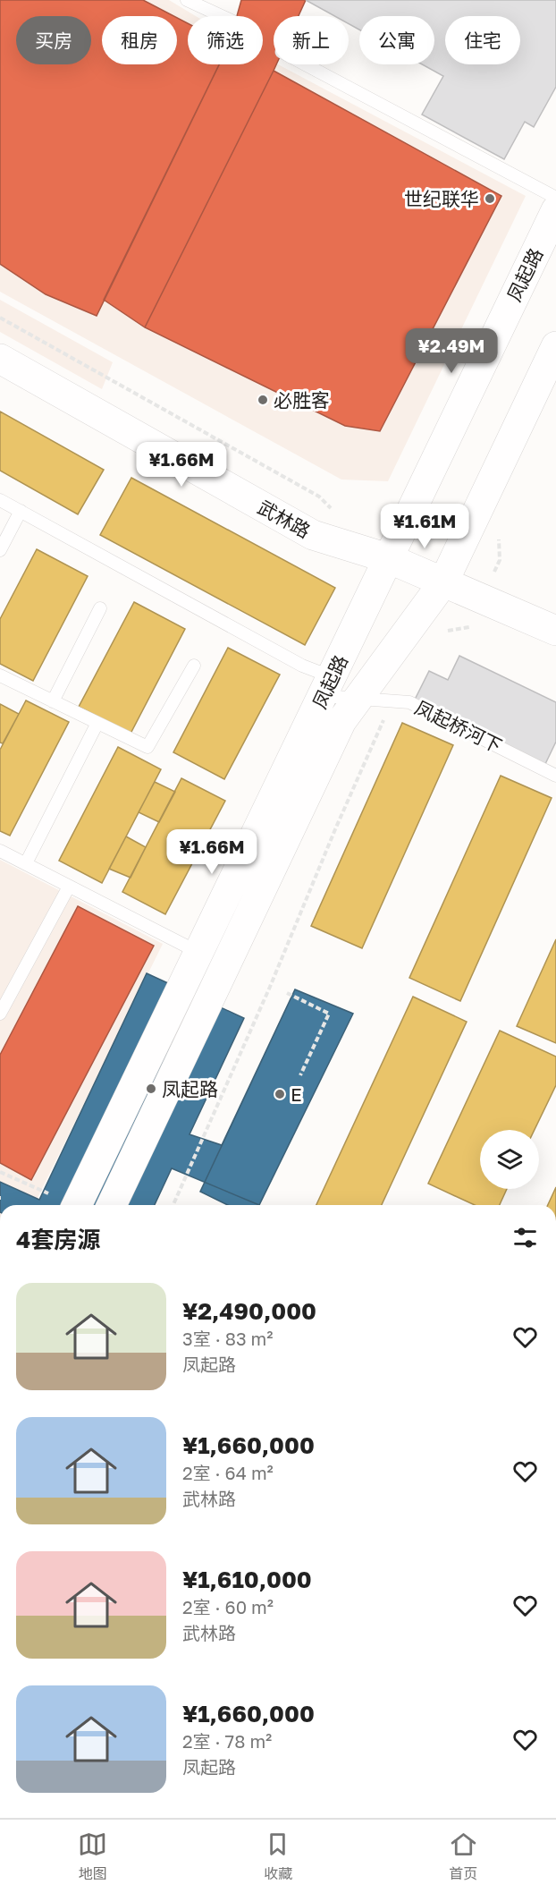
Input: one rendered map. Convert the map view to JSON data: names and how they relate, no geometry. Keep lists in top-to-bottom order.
{
  "streets": {
    "main road": ["凤起路", "武林路"],
    "lane": ["凤起桥河下"]
  },
  "crossings": [
    ["凤起路", "武林路"],
    ["凤起路", "凤起桥河下"]
  ],
  "places": [
    "世纪联华",
    "必胜客",
    "凤起路",
    "E"
  ],
  "page": {
    "chip": [
      "买房",
      "租房",
      "筛选",
      "新上",
      "公寓",
      "住宅"
    ],
    "price": [
      "¥2.49M",
      "¥1.66M",
      "¥1.61M",
      "¥1.66M"
    ],
    "heading": "4套房源",
    "list": [
      {
        "name": "¥2,490,000",
        "note": "3室 · 83 m² · 凤起路"
      },
      {
        "name": "¥1,660,000",
        "note": "2室 · 64 m² · 武林路"
      },
      {
        "name": "¥1,610,000",
        "note": "2室 · 60 m² · 武林路"
      },
      {
        "name": "¥1,660,000",
        "note": "2室 · 78 m² · 凤起路"
      }
    ],
    "tabs": ["地图", "收藏", "首页"]
  }
}
